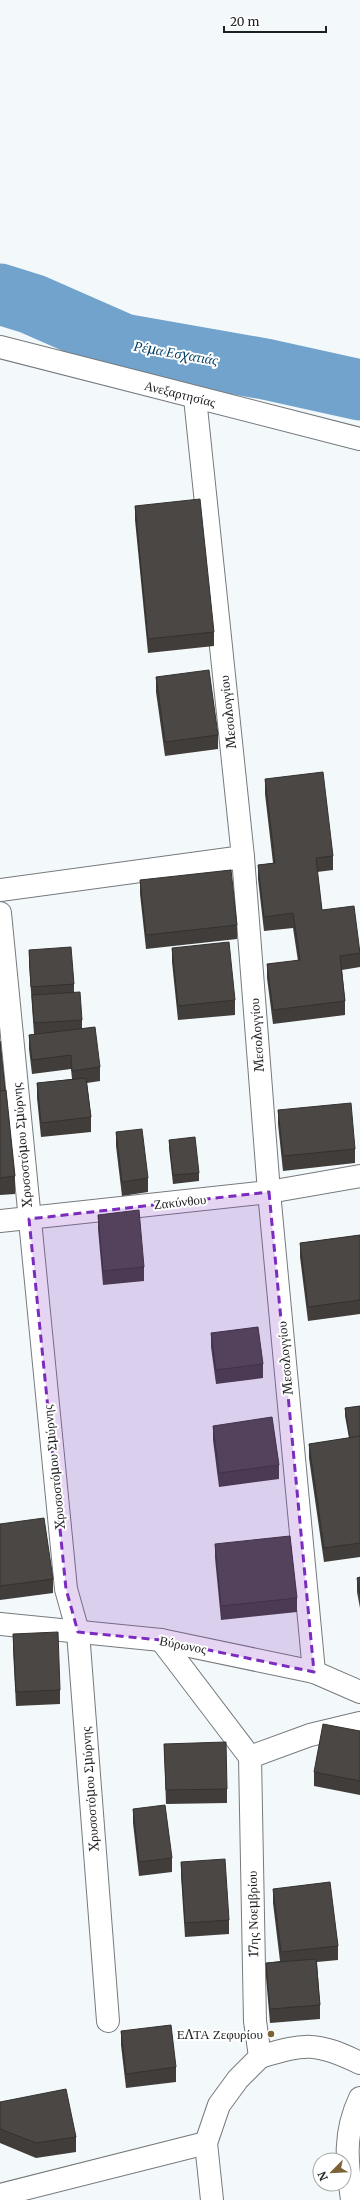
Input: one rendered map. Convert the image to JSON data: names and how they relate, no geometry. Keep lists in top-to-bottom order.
{
  "streets": {
    "street": [
      "Ανεξαρτησίας",
      "Μεσολογγίου",
      "Χρυσοστόμου Σμύρνης",
      "Ζακύνθου",
      "Βύρωνος",
      "17ης Νοεμβρίου"
    ]
  },
  "crossings": [
    ["Ανεξαρτησίας", "Μεσολογγίου"],
    ["Μεσολογγίου", "Ζακύνθου"],
    ["Μεσολογγίου", "Βύρωνος"],
    ["Χρυσοστόμου Σμύρνης", "Ζακύνθου"],
    ["Χρυσοστόμου Σμύρνης", "Βύρωνος"]
  ],
  "water": ["Ρέμα Εσχατιάς"],
  "places": ["ΕΛΤΑ Ζεφυρίου"],
  "scale_bar": "20 m",
  "north": "bottom left"
}
